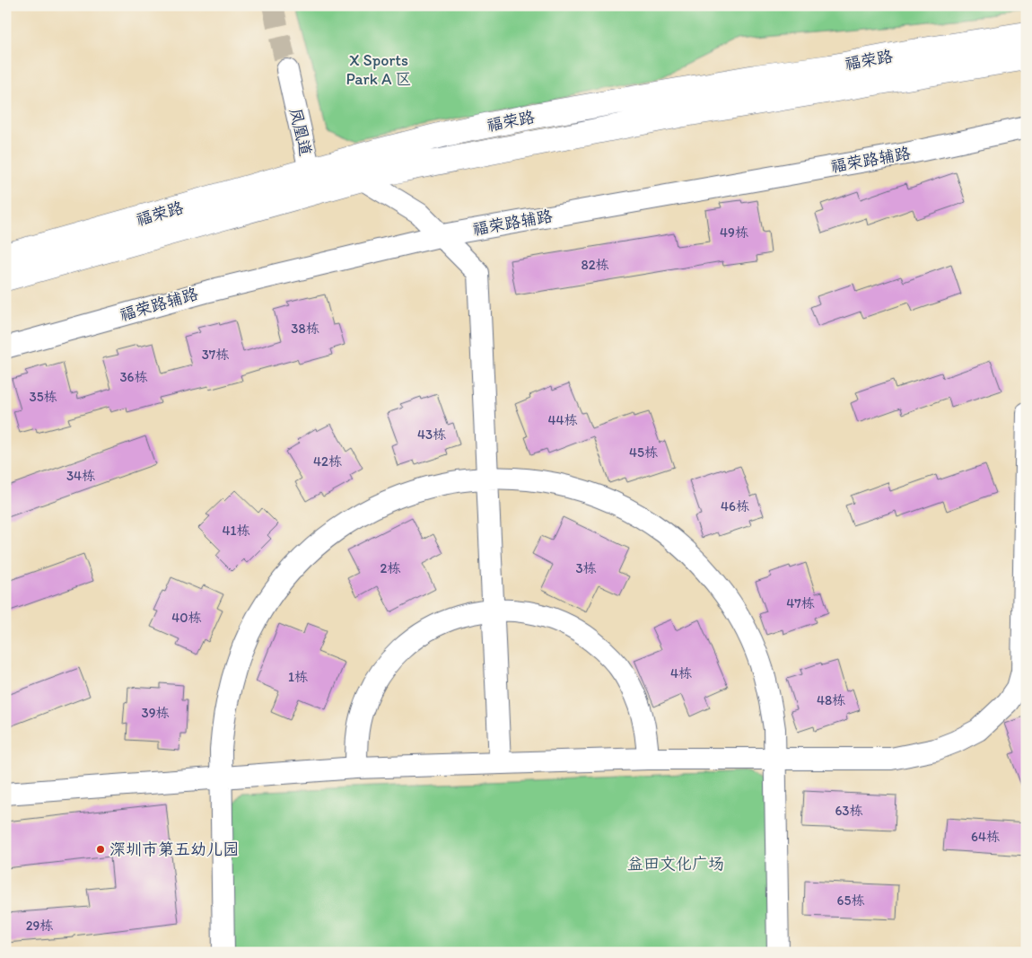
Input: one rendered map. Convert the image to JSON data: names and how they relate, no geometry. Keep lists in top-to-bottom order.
{
  "streets": {
    "main road": ["福荣路"],
    "street": ["凤凰道", "福荣路辅路"]
  },
  "crossings": [
    ["福荣路", "凤凰道"]
  ],
  "parks": ["X Sports Park A 区", "益田文化广场"],
  "places": ["深圳市第五幼儿园"],
  "house_numbers": [
    "49栋",
    "82栋",
    "38栋",
    "37栋",
    "36栋",
    "35栋",
    "44栋",
    "43栋",
    "45栋",
    "42栋",
    "34栋",
    "46栋",
    "41栋",
    "2栋",
    "3栋",
    "47栋",
    "40栋",
    "4栋",
    "1栋",
    "48栋",
    "39栋",
    "63栋",
    "64栋",
    "65栋",
    "29栋"
  ]
}
